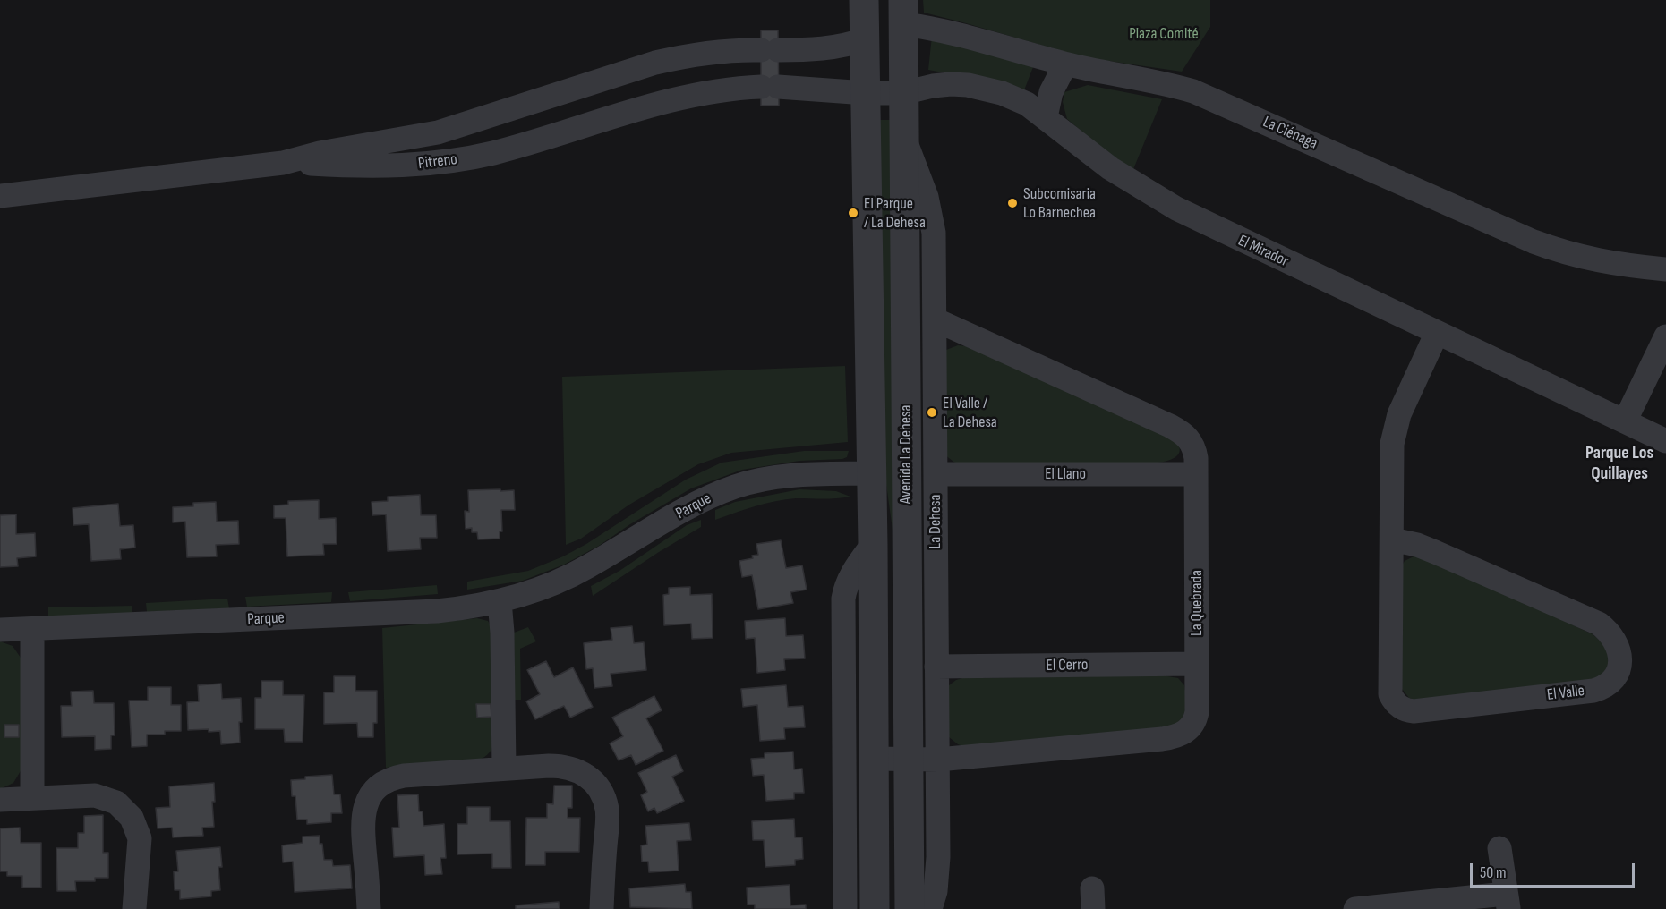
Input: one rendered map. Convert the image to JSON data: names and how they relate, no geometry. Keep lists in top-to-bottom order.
{
  "streets": {
    "street": [
      "La Ciénaga",
      "Pitreno",
      "El Mirador",
      "Avenida La Dehesa",
      "El Llano",
      "Parque",
      "La Dehesa",
      "La Quebrada",
      "El Cerro",
      "El Valle"
    ]
  },
  "crossings": [
    ["La Ciénaga", "Avenida La Dehesa"],
    ["Pitreno", "El Mirador"],
    ["Pitreno", "Avenida La Dehesa"],
    ["El Mirador", "Avenida La Dehesa"],
    ["El Mirador", "El Valle"],
    ["Avenida La Dehesa", "Parque"],
    ["Avenida La Dehesa", "La Dehesa"],
    ["Avenida La Dehesa", "La Quebrada"],
    ["El Llano", "La Dehesa"],
    ["El Llano", "La Quebrada"],
    ["La Dehesa", "La Quebrada"],
    ["La Dehesa", "El Cerro"],
    ["La Quebrada", "El Cerro"]
  ],
  "districts": ["Parque Los Quillayes"],
  "parks": ["Plaza Comité"],
  "places": ["Subcomisaria Lo Barnechea", "El Parque / La Dehesa", "El Valle / La Dehesa"],
  "scale_bar": "50 m"
}
